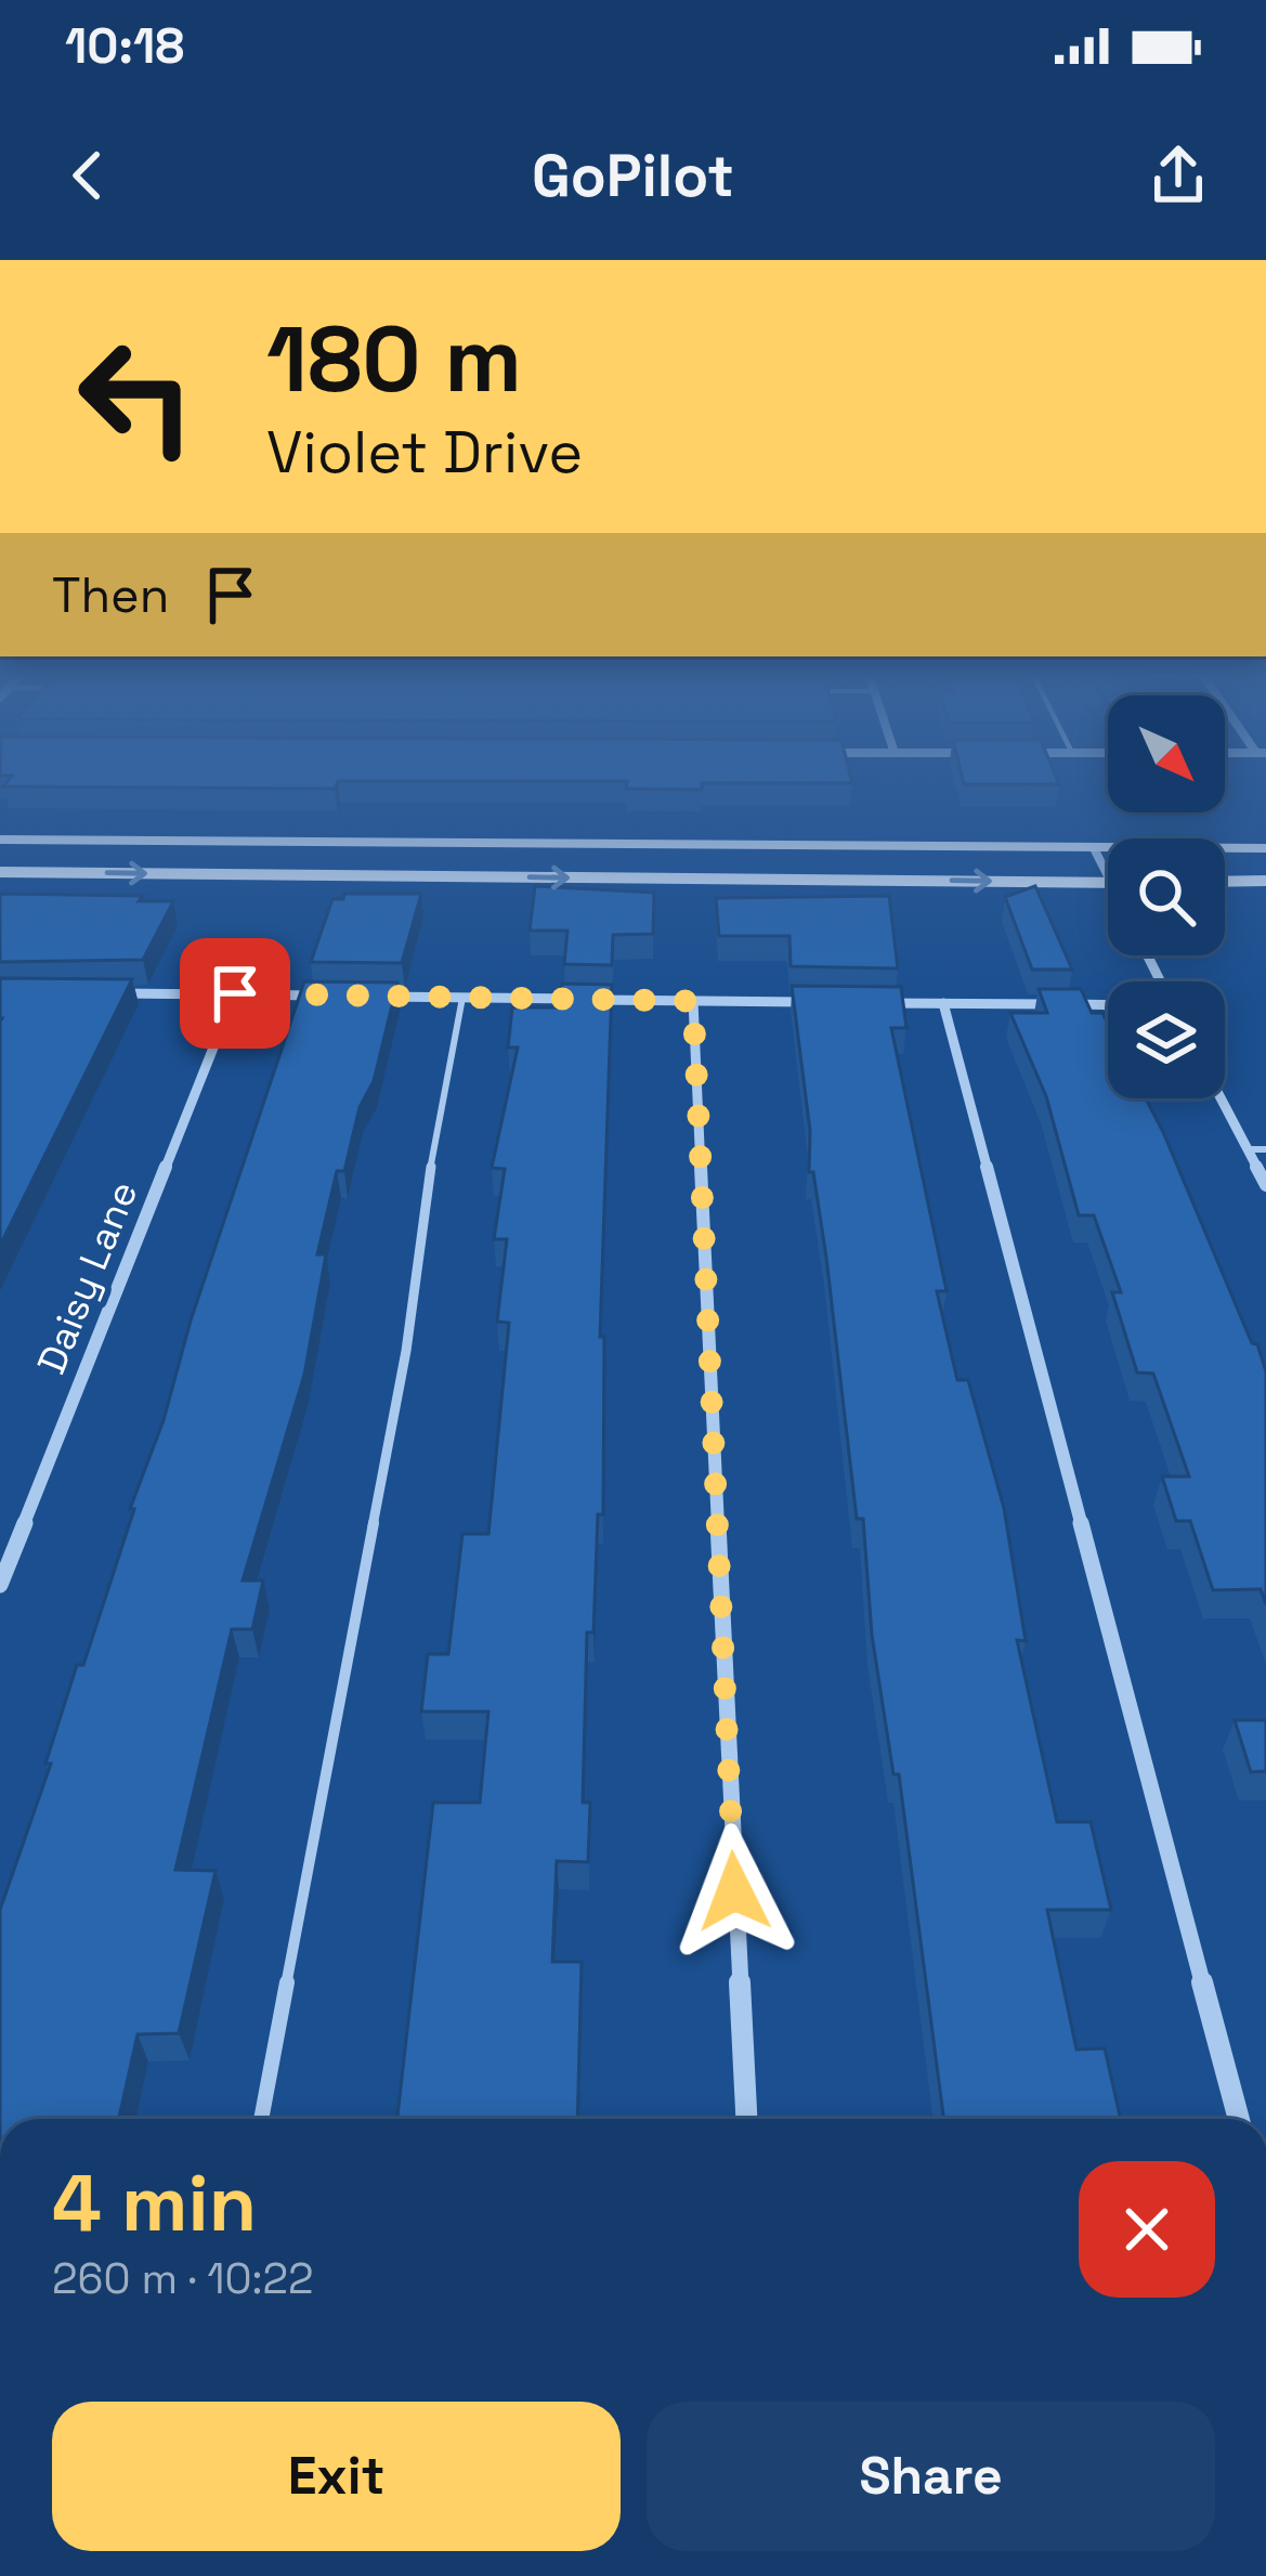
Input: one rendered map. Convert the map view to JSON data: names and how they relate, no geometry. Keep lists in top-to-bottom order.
{
  "streets": {
    "street": ["Daisy Lane"]
  },
  "north": "bottom right",
  "page": {
    "status": "10:18",
    "header": "GoPilot",
    "turn": ["180 m", "Violet Drive"],
    "then": "Then",
    "heading": ["4 min", "260 m · 10:22"],
    "buttons": ["Exit", "Share"]
  }
}
